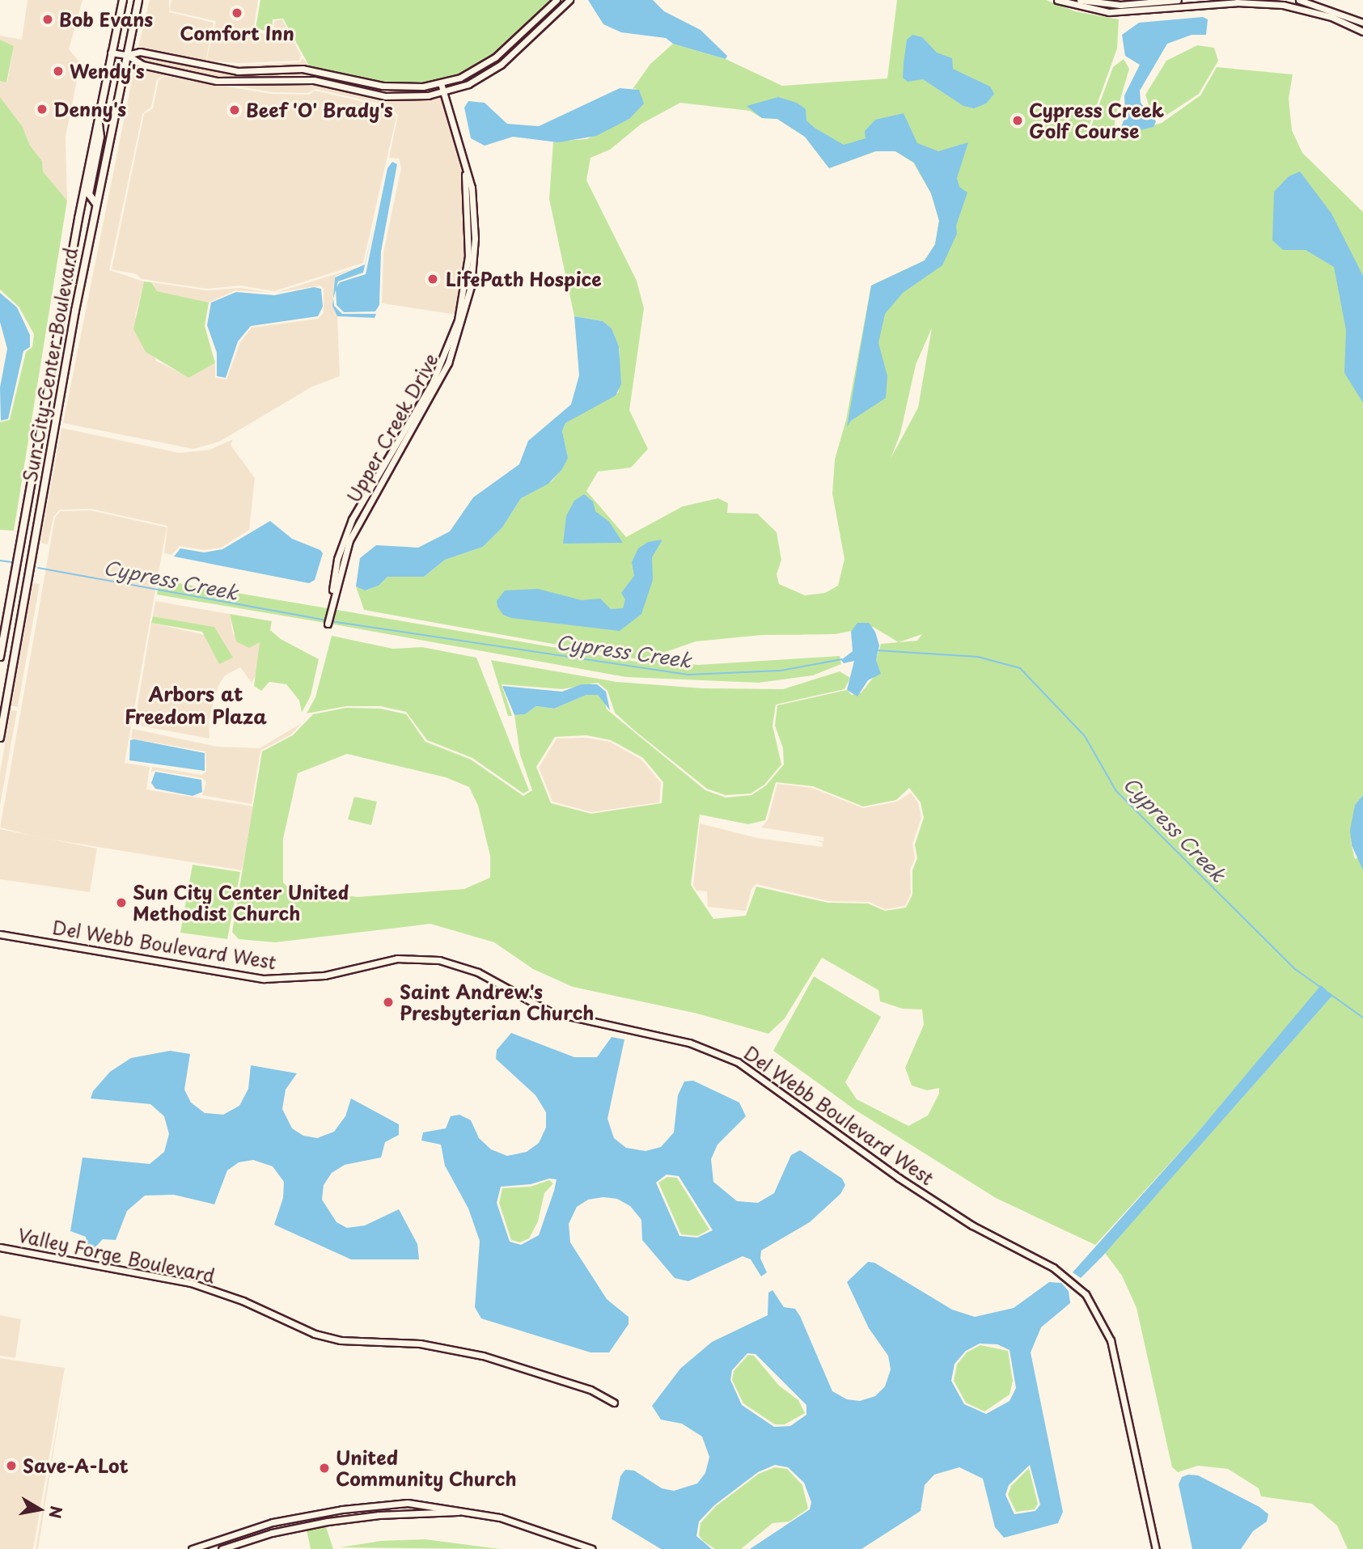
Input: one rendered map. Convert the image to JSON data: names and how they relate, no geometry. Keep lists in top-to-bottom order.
{
  "streets": {
    "main road": ["Sun City Center Boulevard"],
    "street": ["Upper Creek Drive", "Del Webb Boulevard West", "Valley Forge Boulevard"]
  },
  "districts": ["Arbors at Freedom Plaza"],
  "water": ["Cypress Creek"],
  "places": [
    "Comfort Inn",
    "Bob Evans",
    "Wendy's",
    "Denny's",
    "Beef 'O' Brady's",
    "Cypress Creek Golf Course",
    "LifePath Hospice",
    "Sun City Center United Methodist Church",
    "Saint Andrew's Presbyterian Church",
    "Save-A-Lot",
    "United Community Church"
  ],
  "north": "right"
}
